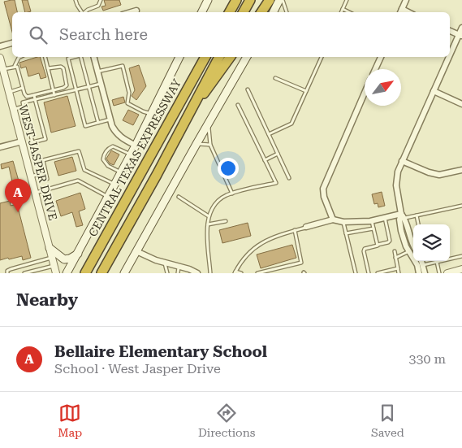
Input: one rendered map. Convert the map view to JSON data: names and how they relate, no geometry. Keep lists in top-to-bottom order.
{
  "streets": {
    "highway": ["CENTRAL TEXAS EXPRESSWAY"],
    "street": ["WEST JASPER DRIVE"]
  },
  "north": "top right",
  "page": {
    "search": "Search here",
    "pins": "A",
    "heading": "Nearby",
    "list": [
      {
        "mark": "A",
        "name": "Bellaire Elementary School",
        "note": "School · West Jasper Drive",
        "value": "330 m"
      }
    ],
    "nav": ["Map", "Directions", "Saved"]
  }
}
